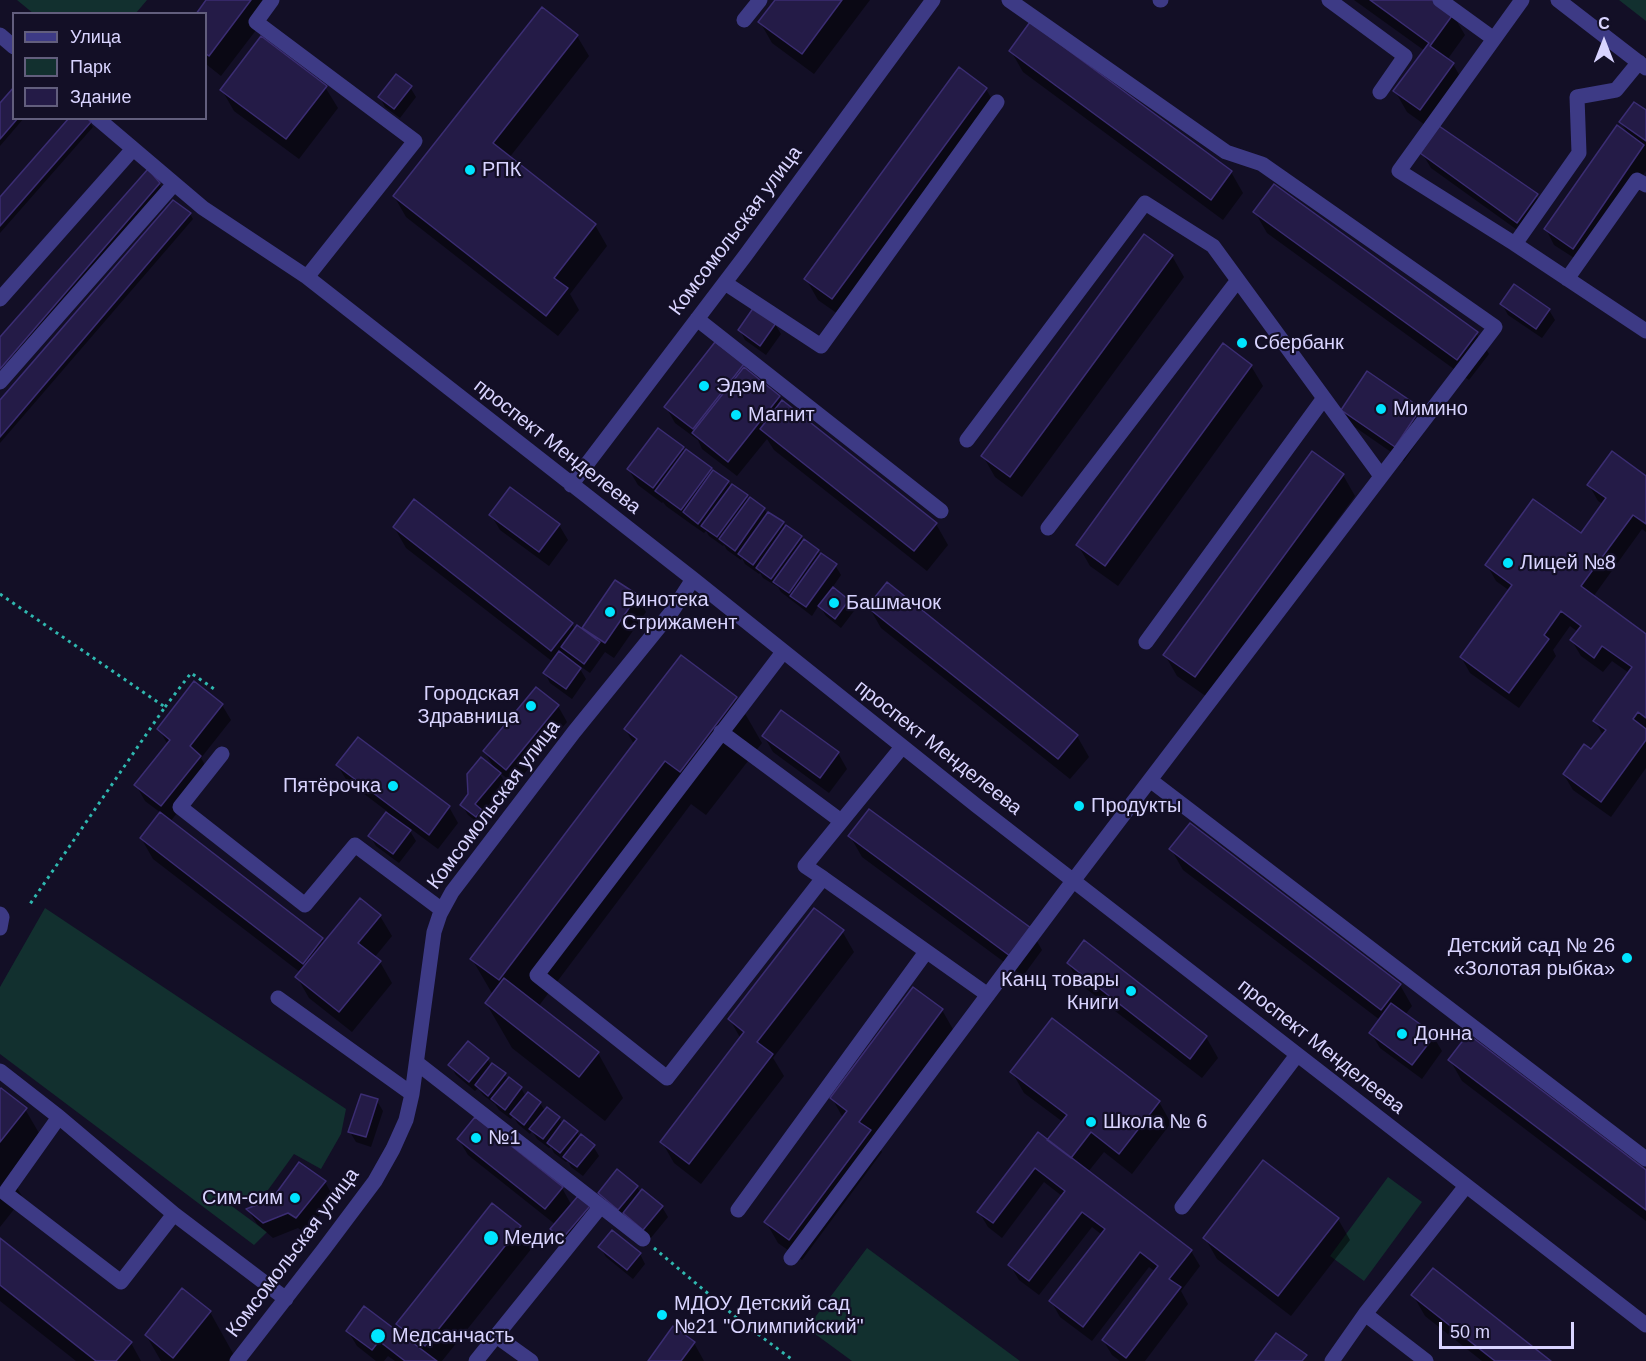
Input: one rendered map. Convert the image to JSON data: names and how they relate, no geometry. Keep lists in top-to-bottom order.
{
  "streets": {
    "street": ["Комсомольская улица", "проспект Менделеева"]
  },
  "crossings": [
    ["Комсомольская улица", "проспект Менделеева"]
  ],
  "places": [
    "РПК",
    "Сбербанк",
    "Эдэм",
    "Мимино",
    "Магнит",
    "Лицей №8",
    "Башмачок",
    "Винотека Стрижамент",
    "Городская Здравница",
    "Пятёрочка",
    "Продукты",
    "Детский сад № 26 «Золотая рыбка»",
    "Канц товары Книги",
    "Донна",
    "Школа № 6",
    "№1",
    "Сим-сим",
    "Медис",
    "МДОУ Детский сад №21 \"Олимпийский\"",
    "Медсанчасть"
  ],
  "legend": ["Улица", "Парк", "Здание"],
  "scale_bar": "50 m",
  "north": "top"
}
